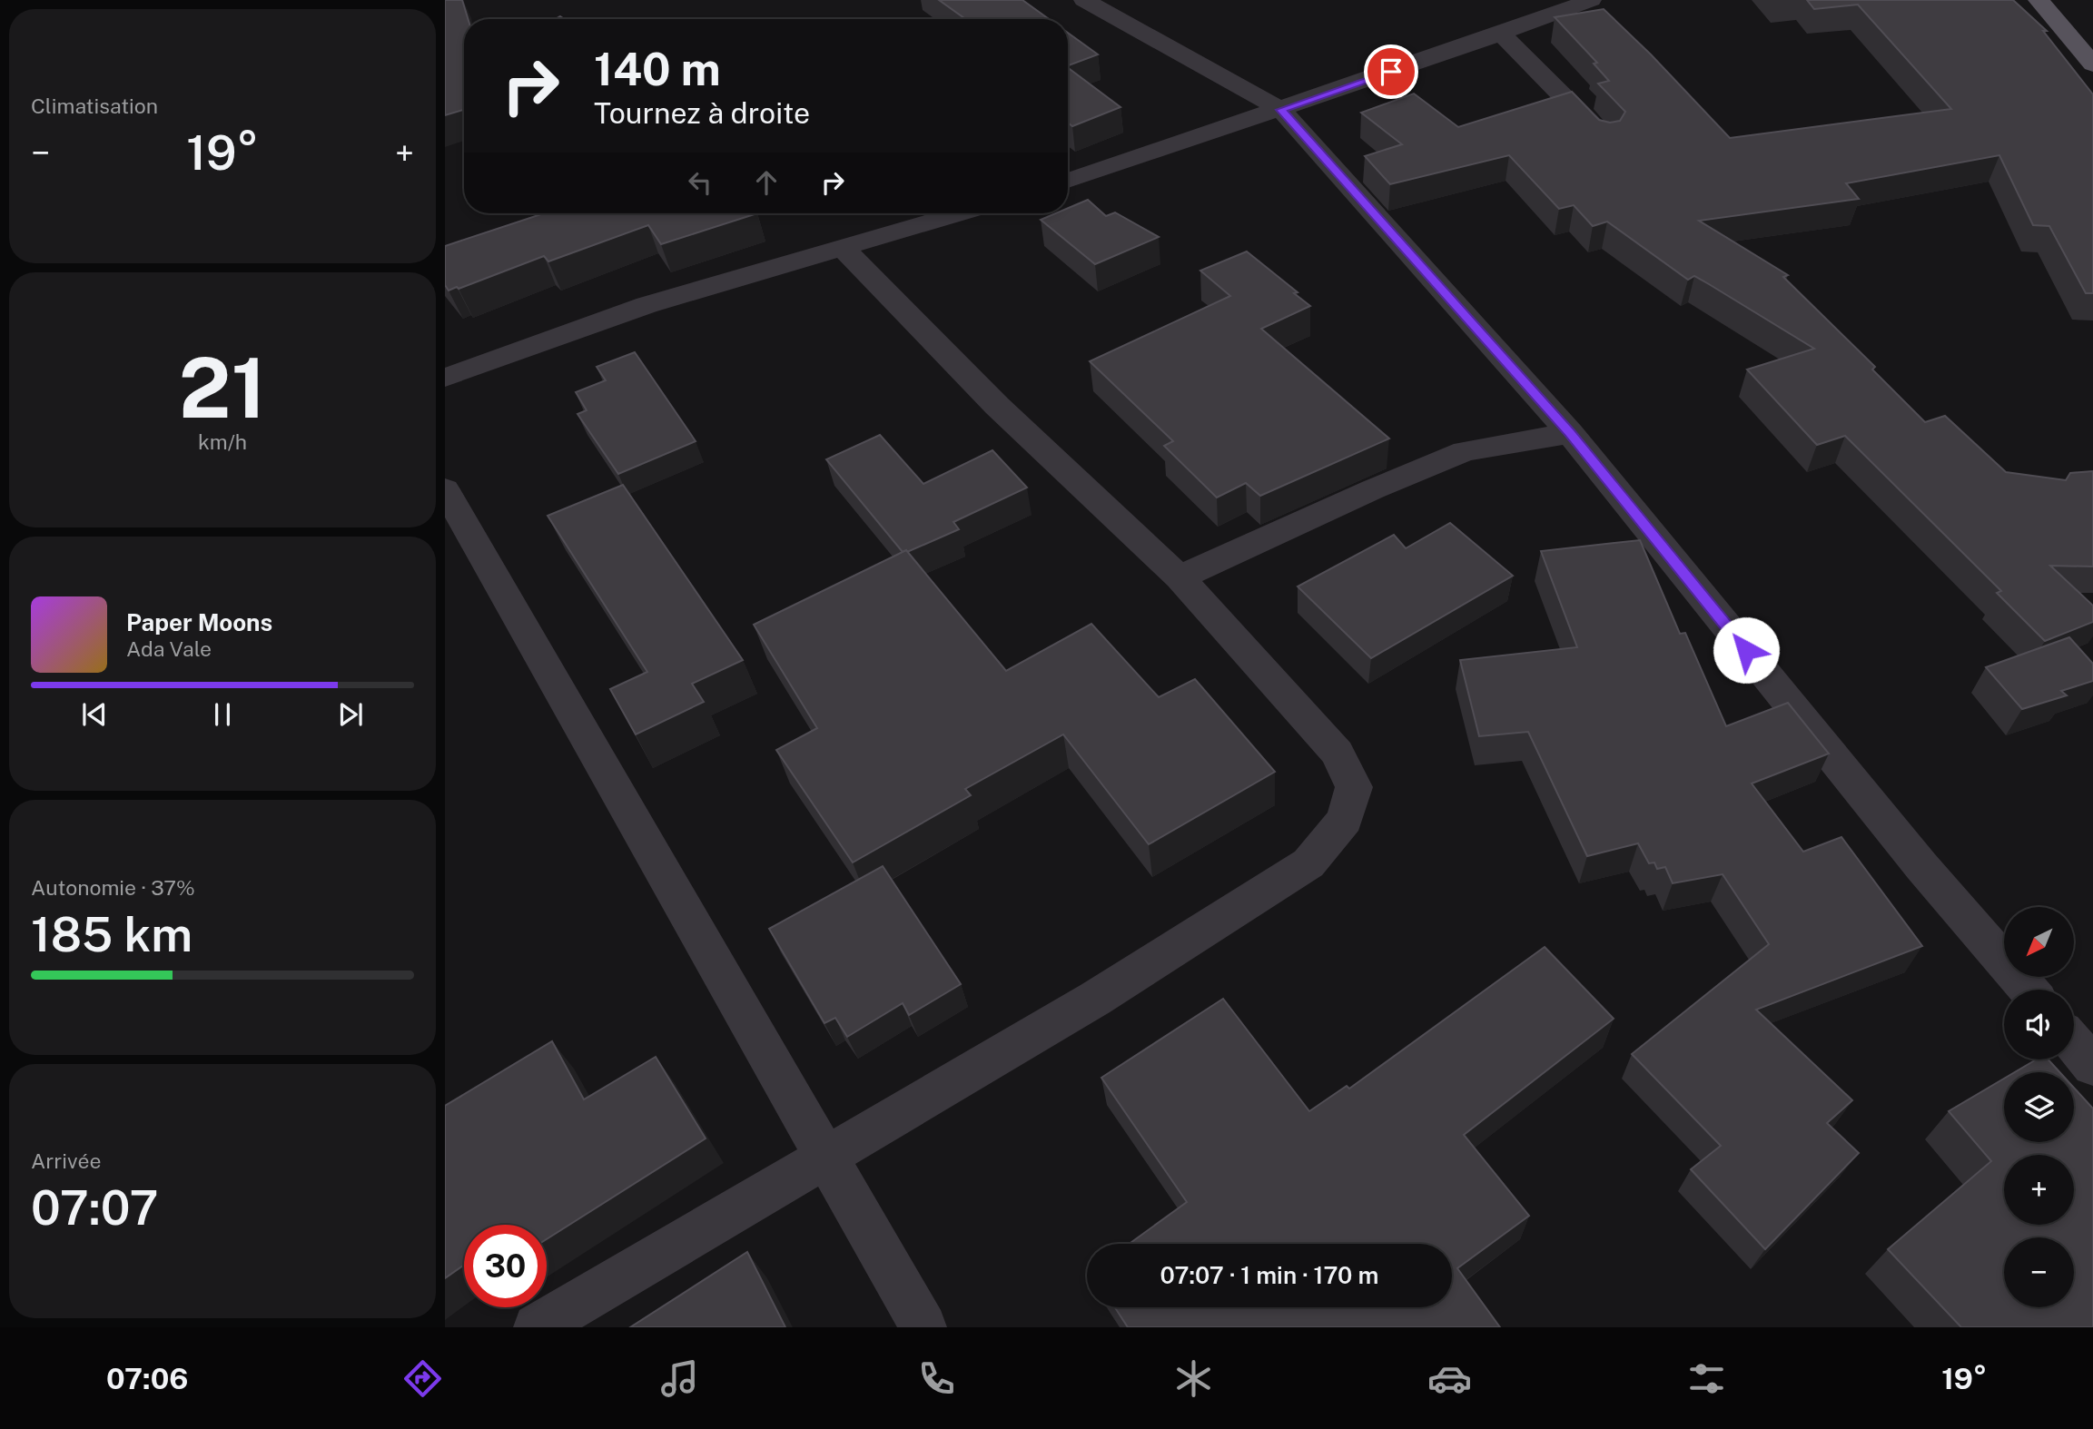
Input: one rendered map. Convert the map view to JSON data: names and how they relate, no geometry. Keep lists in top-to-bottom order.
{
  "north": "bottom left",
  "page": {
    "tile": [
      "Climatisation",
      ["21", "km/h"],
      ["Autonomie · 37%", "185 km"],
      ["Arrivée", "07:07"]
    ],
    "turn": ["140 m", "Tournez à droite"],
    "heat": ["−", "19°", "+"],
    "song": ["Paper Moons", "Ada Vale"],
    "map_buttons": ["+", "−"],
    "limit": "30",
    "trip": "07:07 · 1 min · 170 m",
    "tabs": ["07:06", "19°"]
  }
}
